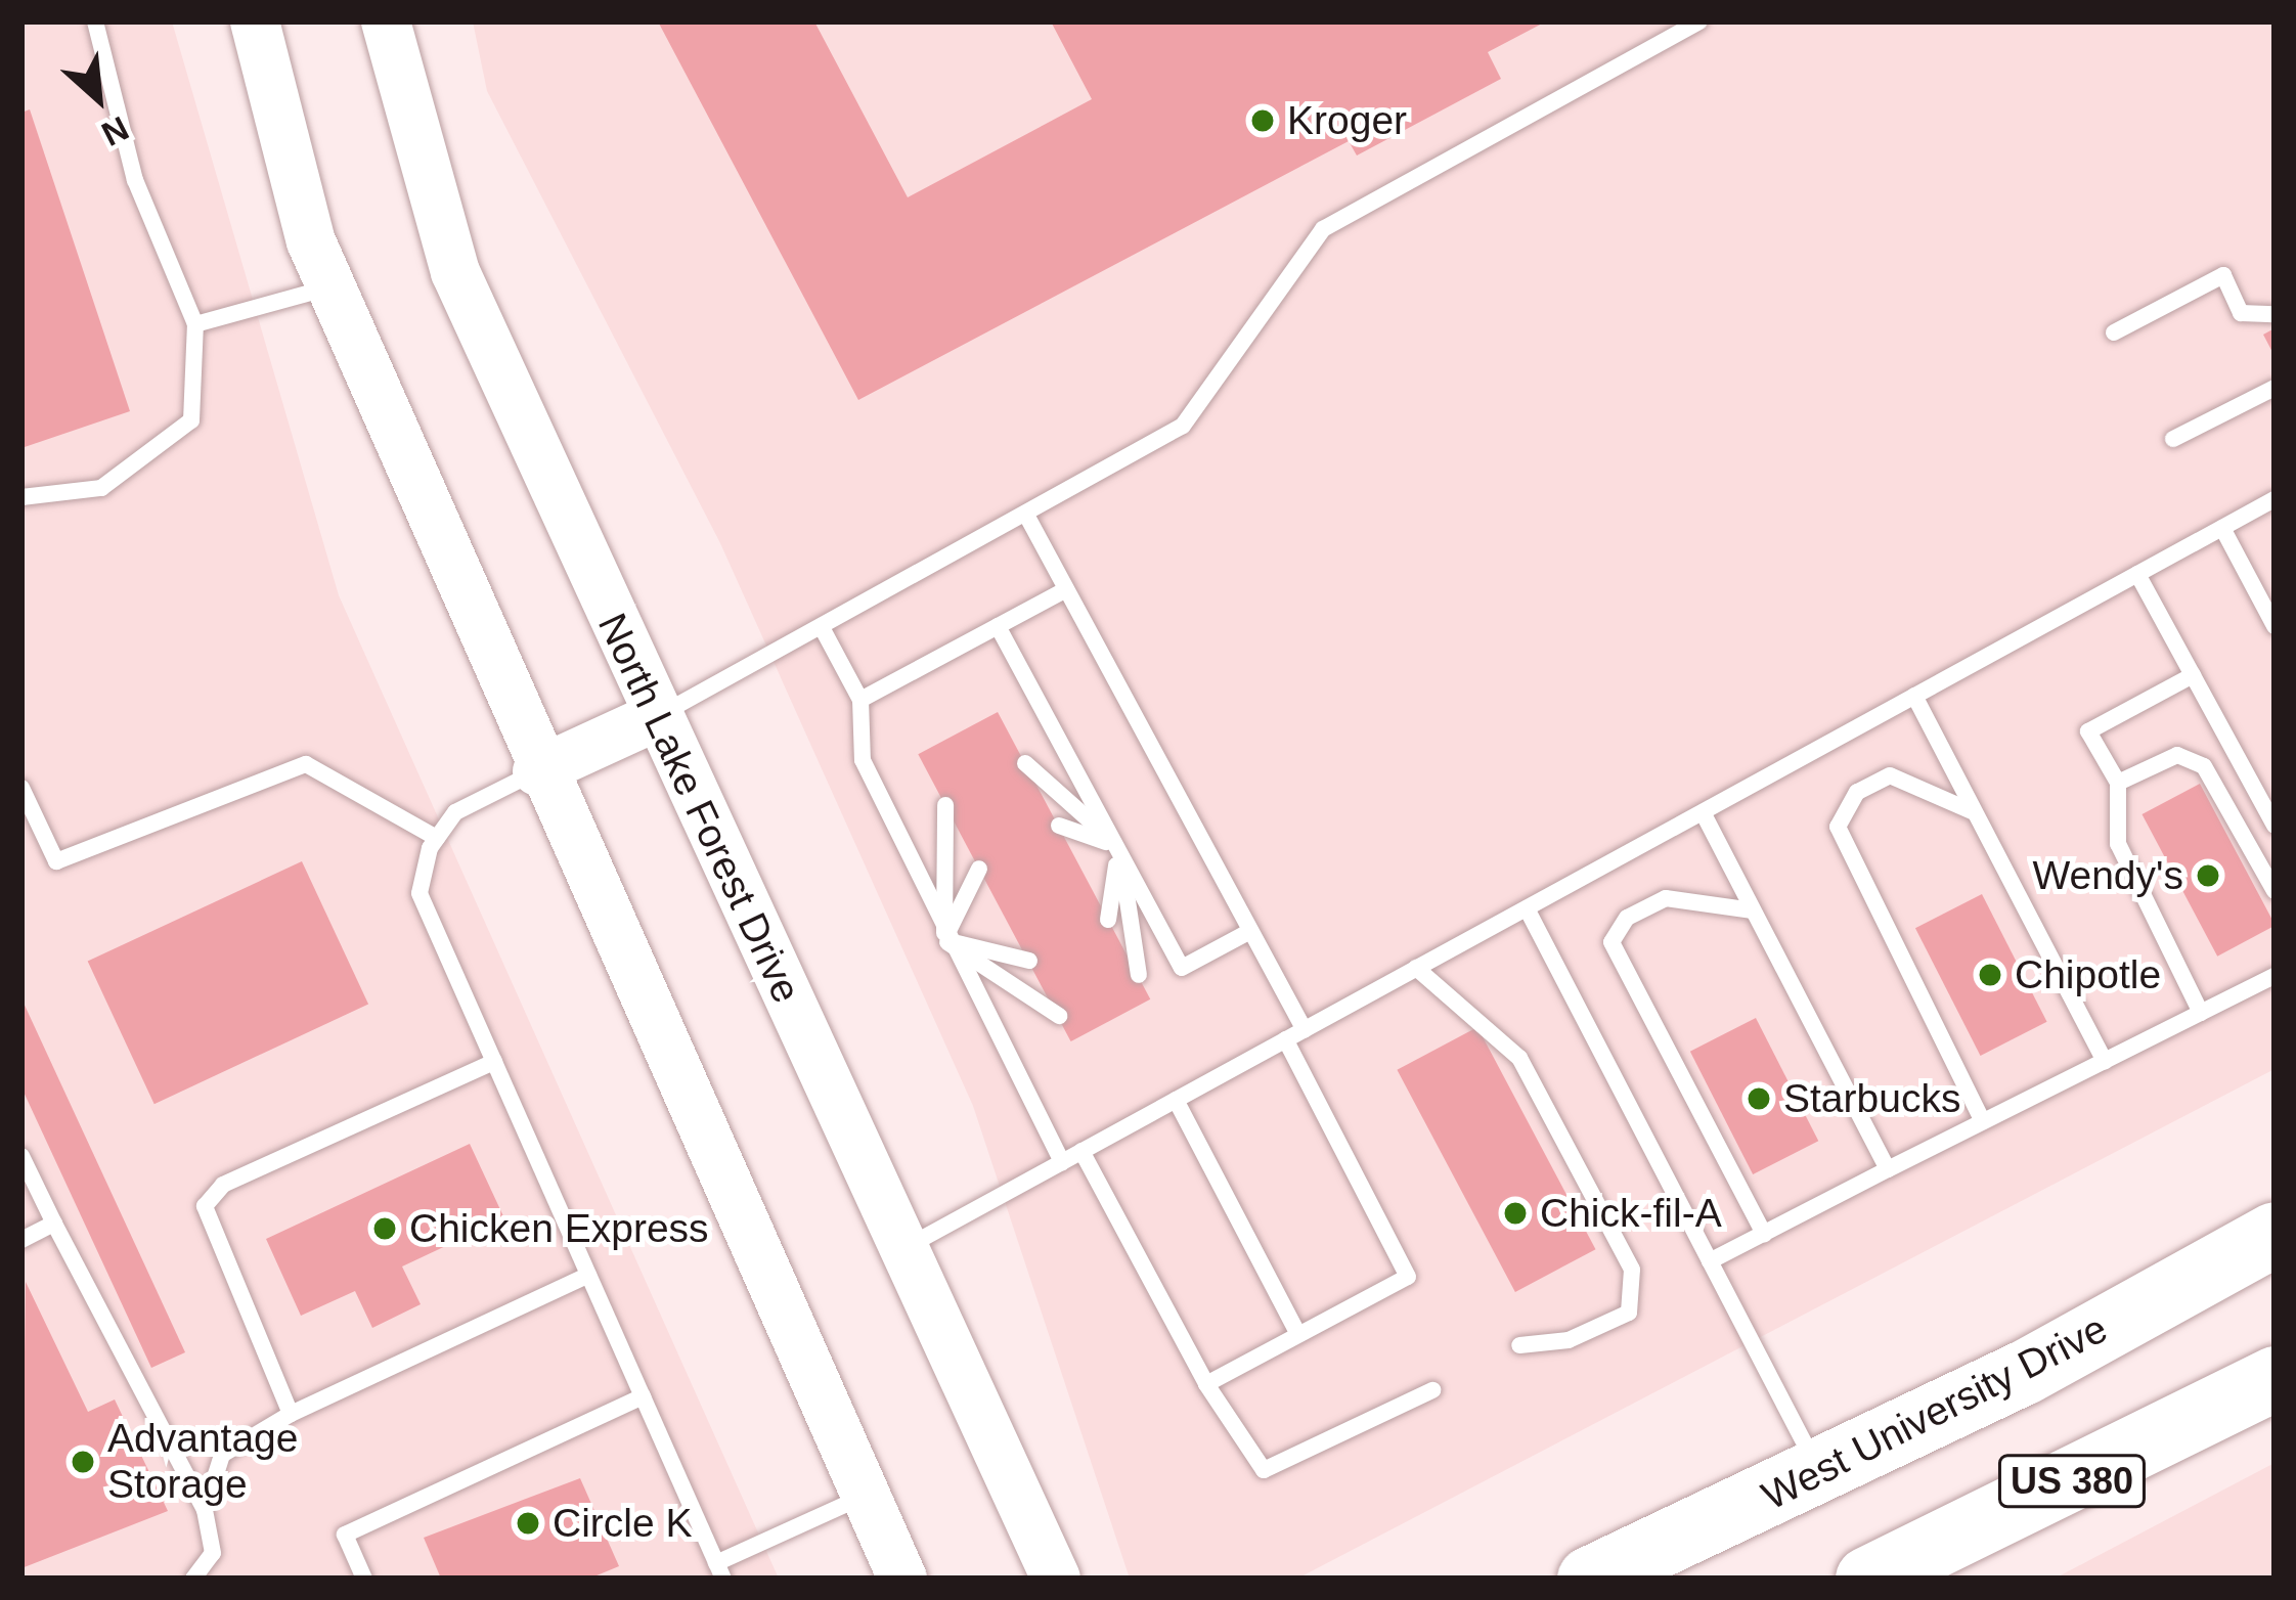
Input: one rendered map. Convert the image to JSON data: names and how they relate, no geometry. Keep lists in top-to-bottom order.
{
  "streets": {
    "highway": ["West University Drive", "US 380"],
    "main road": ["North Lake Forest Drive"]
  },
  "places": [
    "Kroger",
    "Wendy's",
    "Chipotle",
    "Starbucks",
    "Chick-fil-A",
    "Chicken Express",
    "Advantage Storage",
    "Circle K"
  ],
  "north": "bottom right"
}
